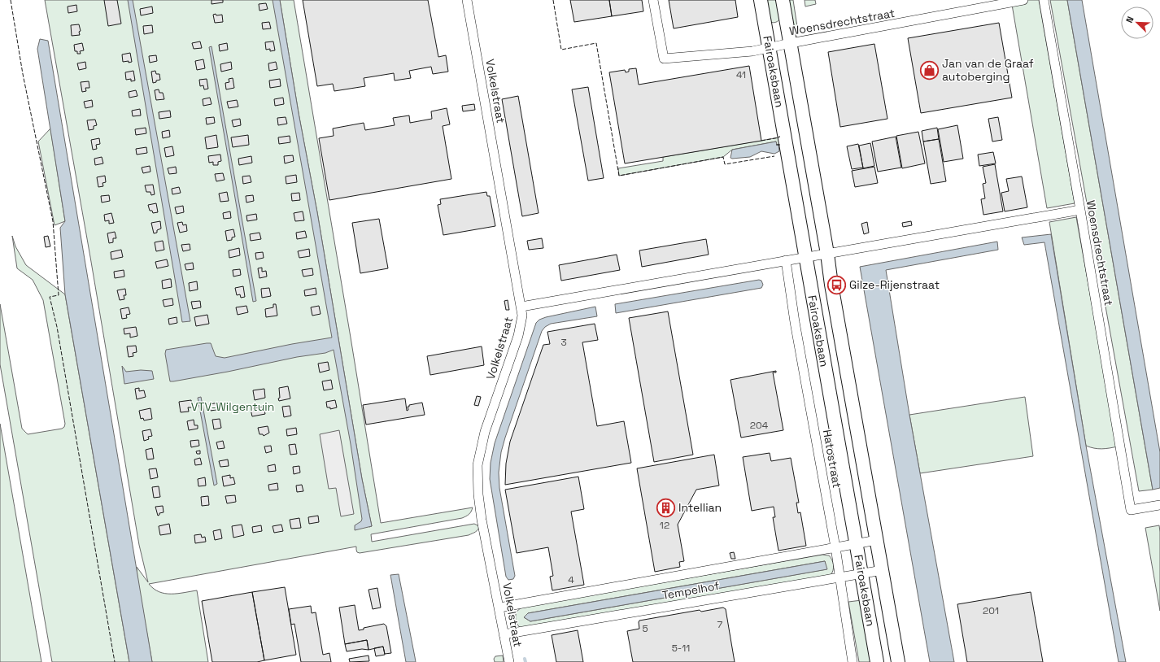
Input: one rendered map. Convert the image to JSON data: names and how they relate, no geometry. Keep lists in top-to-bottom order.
{
  "streets": {
    "main road": ["Fairoaksbaan"],
    "street": [
      "Woensdrechtstraat",
      "Volkelstraat",
      "Hatostraat",
      "Tempelhof"
    ]
  },
  "crossings": [
    ["Woensdrechtstraat", "Fairoaksbaan"],
    ["Fairoaksbaan", "Tempelhof"],
    ["Volkelstraat", "Tempelhof"],
    ["Hatostraat", "Tempelhof"]
  ],
  "parks": ["VTV-Wilgentuin"],
  "places": {
    "shop": ["Jan van de Graaf autoberging"],
    "bus stop": ["Gilze-Rijenstraat"],
    "building": ["Intellian"]
  },
  "house_numbers": [
    "41",
    "3",
    "204",
    "12",
    "4",
    "201",
    "7",
    "5",
    "5-11"
  ],
  "north": "top left"
}
